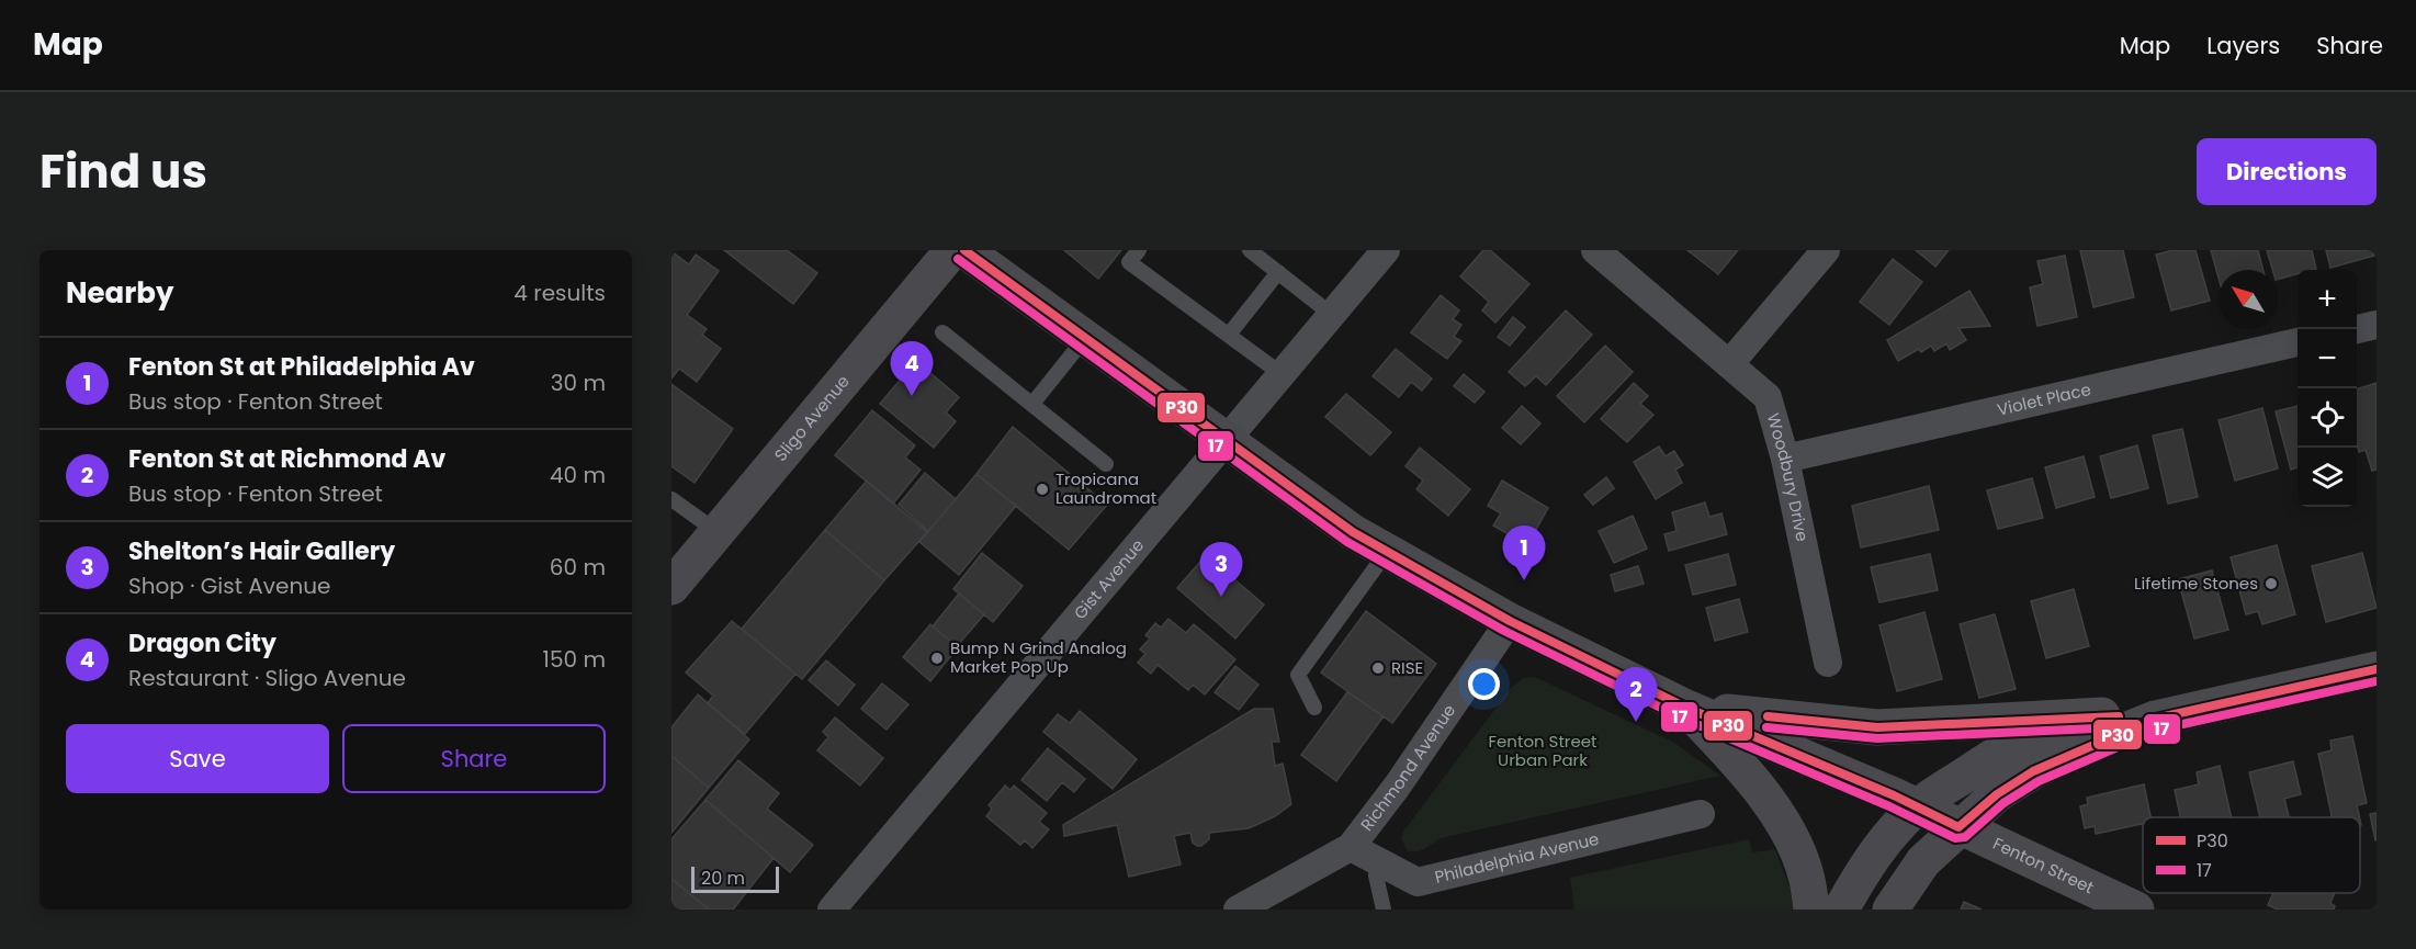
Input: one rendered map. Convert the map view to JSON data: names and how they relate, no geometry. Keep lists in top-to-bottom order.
{
  "streets": {
    "street": [
      "Violet Place",
      "Sligo Avenue",
      "Woodbury Drive",
      "Gist Avenue",
      "Richmond Avenue",
      "Philadelphia Avenue",
      "Fenton Street"
    ]
  },
  "crossings": [
    ["Violet Place", "Woodbury Drive"],
    ["Gist Avenue", "Fenton Street"],
    ["Richmond Avenue", "Philadelphia Avenue"],
    ["Richmond Avenue", "Fenton Street"]
  ],
  "parks": ["Fenton Street Urban Park"],
  "places": [
    "Tropicana Laundromat",
    "Lifetime Stones",
    "Bump N Grind Analog Market Pop Up",
    "RISE"
  ],
  "lines": ["transit line P30", "transit line 17"],
  "legend": ["P30", "17"],
  "scale_bar": "20 m",
  "north": "top left",
  "page": {
    "header": "Map",
    "nav": ["Map", "Layers", "Share"],
    "title": "Find us",
    "buttons": [
      "Directions",
      ["Save", "Share"]
    ],
    "heading": ["Nearby", "4 results"],
    "map_buttons": ["+", "−"],
    "list": [
      {
        "mark": "1",
        "name": "Fenton St at Philadelphia Av",
        "note": "Bus stop · Fenton Street",
        "value": "30 m"
      },
      {
        "mark": "2",
        "name": "Fenton St at Richmond Av",
        "note": "Bus stop · Fenton Street",
        "value": "40 m"
      },
      {
        "mark": "3",
        "name": "Shelton’s Hair Gallery",
        "note": "Shop · Gist Avenue",
        "value": "60 m"
      },
      {
        "mark": "4",
        "name": "Dragon City",
        "note": "Restaurant · Sligo Avenue",
        "value": "150 m"
      }
    ],
    "pins": [
      "4",
      "1",
      "3",
      "2"
    ],
    "scale": "20 m"
  }
}
